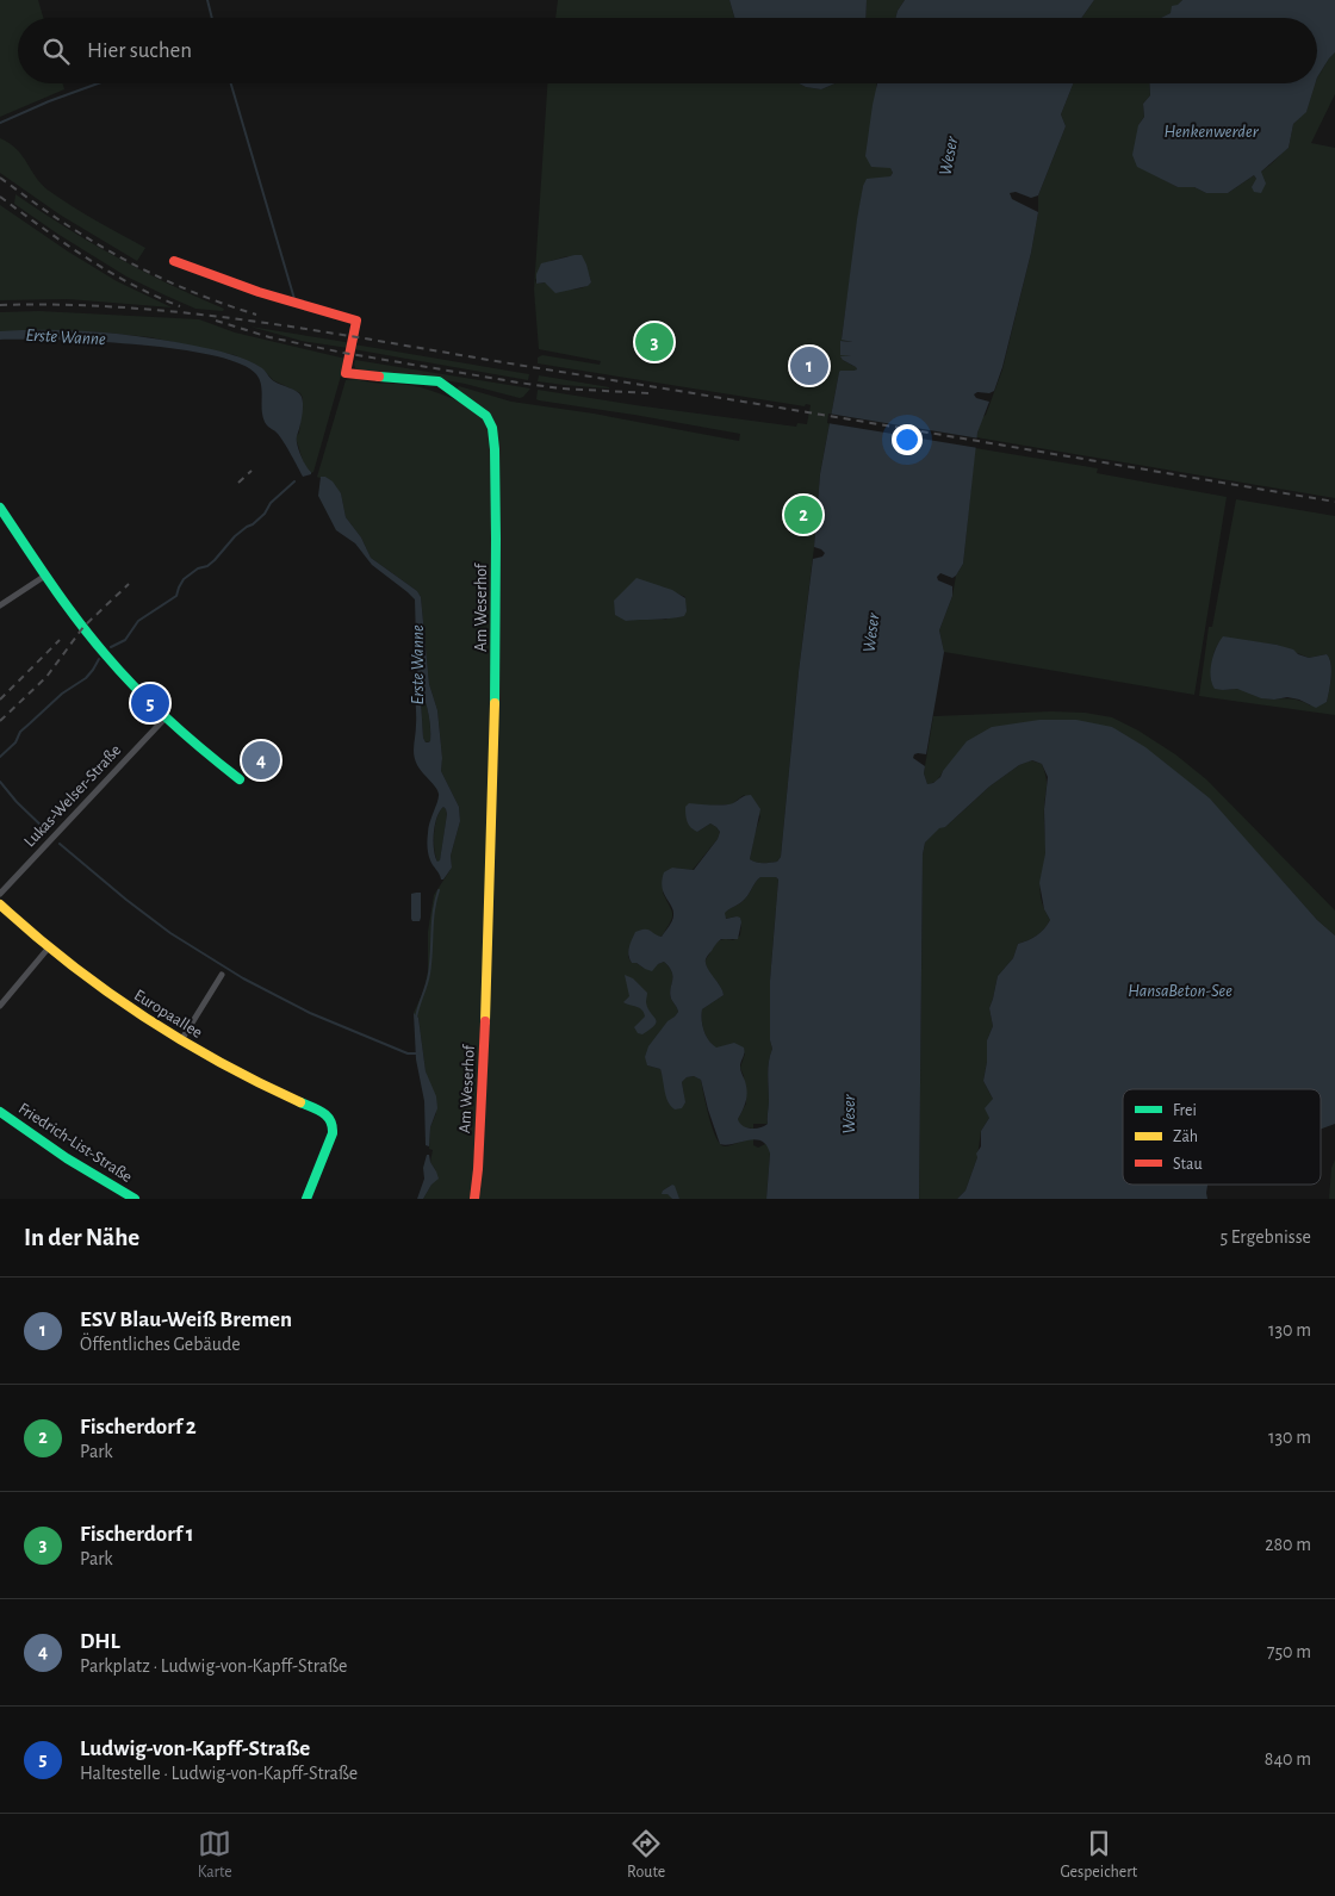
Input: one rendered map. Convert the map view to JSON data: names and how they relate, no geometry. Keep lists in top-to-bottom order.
{
  "streets": {
    "street": [
      "Am Weserhof",
      "Lukas-Welser-Straße",
      "Europaallee",
      "Friedrich-List-Straße"
    ]
  },
  "water": [
    "Henkenwerder",
    "Weser",
    "Erste Wanne",
    "HansaBeton-See"
  ],
  "legend": ["Frei", "Zäh", "Stau"],
  "page": {
    "search": "Hier suchen",
    "pins": [
      "3",
      "1",
      "2",
      "5",
      "4"
    ],
    "heading": ["In der Nähe", "5 Ergebnisse"],
    "list": [
      {
        "mark": "1",
        "name": "ESV Blau-Weiß Bremen",
        "note": "Öffentliches Gebäude",
        "value": "130 m"
      },
      {
        "mark": "2",
        "name": "Fischerdorf 2",
        "note": "Park",
        "value": "130 m"
      },
      {
        "mark": "3",
        "name": "Fischerdorf 1",
        "note": "Park",
        "value": "280 m"
      },
      {
        "mark": "4",
        "name": "DHL",
        "note": "Parkplatz · Ludwig-von-Kapff-Straße",
        "value": "750 m"
      },
      {
        "mark": "5",
        "name": "Ludwig-von-Kapff-Straße",
        "note": "Haltestelle · Ludwig-von-Kapff-Straße",
        "value": "840 m"
      }
    ],
    "nav": ["Karte", "Route", "Gespeichert"]
  }
}
